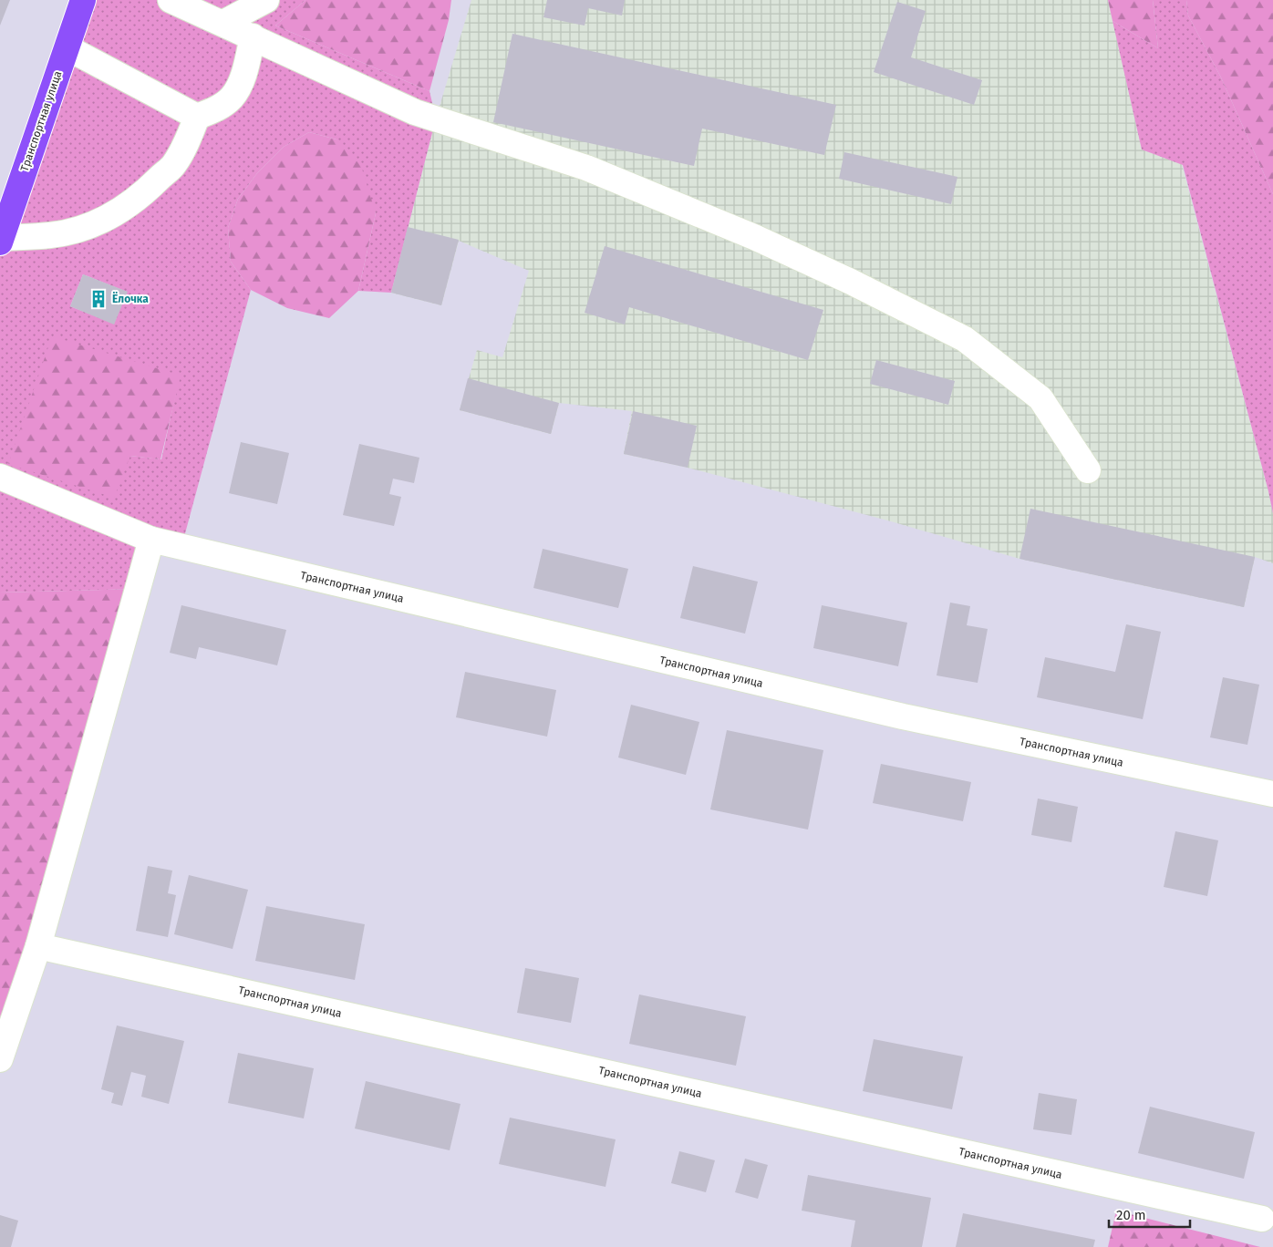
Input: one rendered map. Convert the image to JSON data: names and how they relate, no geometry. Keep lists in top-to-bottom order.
{
  "streets": {
    "main road": ["Транспортная улица"]
  },
  "places": {
    "building": ["Ёлочка"]
  },
  "scale_bar": "20 m"
}
